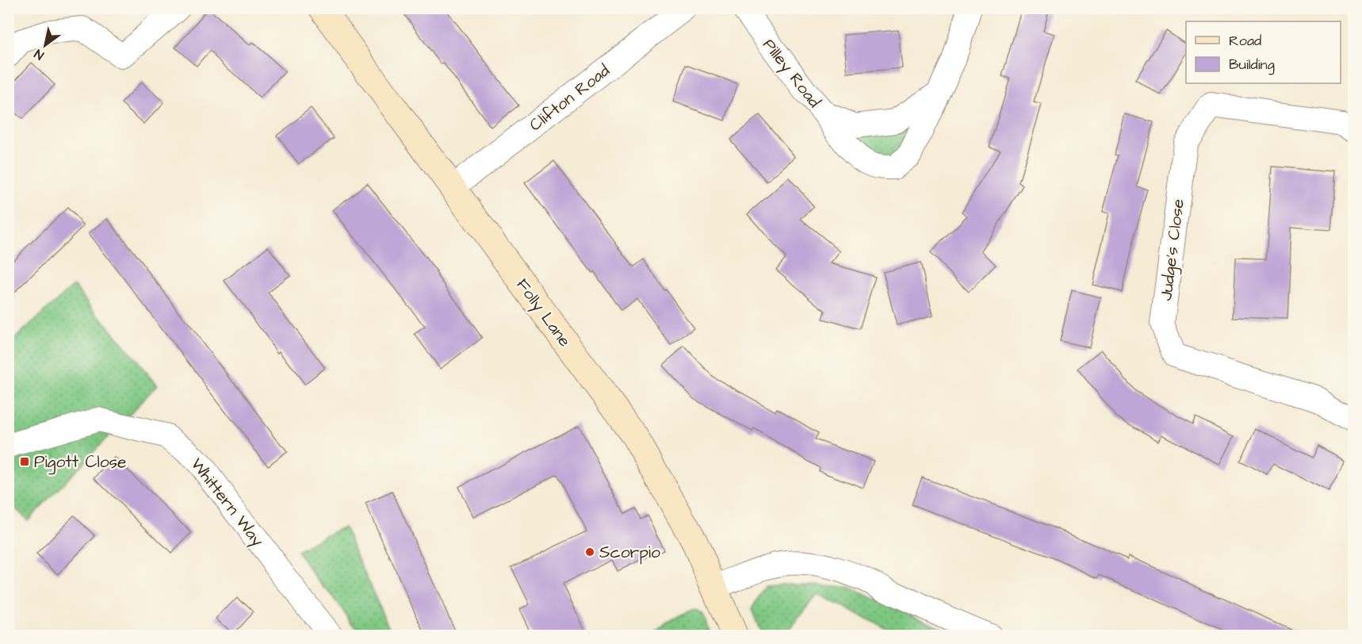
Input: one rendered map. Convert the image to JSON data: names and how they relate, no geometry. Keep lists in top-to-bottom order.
{
  "streets": {
    "street": [
      "Pilley Road",
      "Clifton Road",
      "Judge's Close",
      "Folly Lane",
      "Whittern Way"
    ]
  },
  "crossings": [
    ["Clifton Road", "Folly Lane"]
  ],
  "places": {
    "transit": ["Pigott Close"],
    "other": ["Scorpio"]
  },
  "legend": ["Road", "Building"],
  "north": "bottom left"
}
